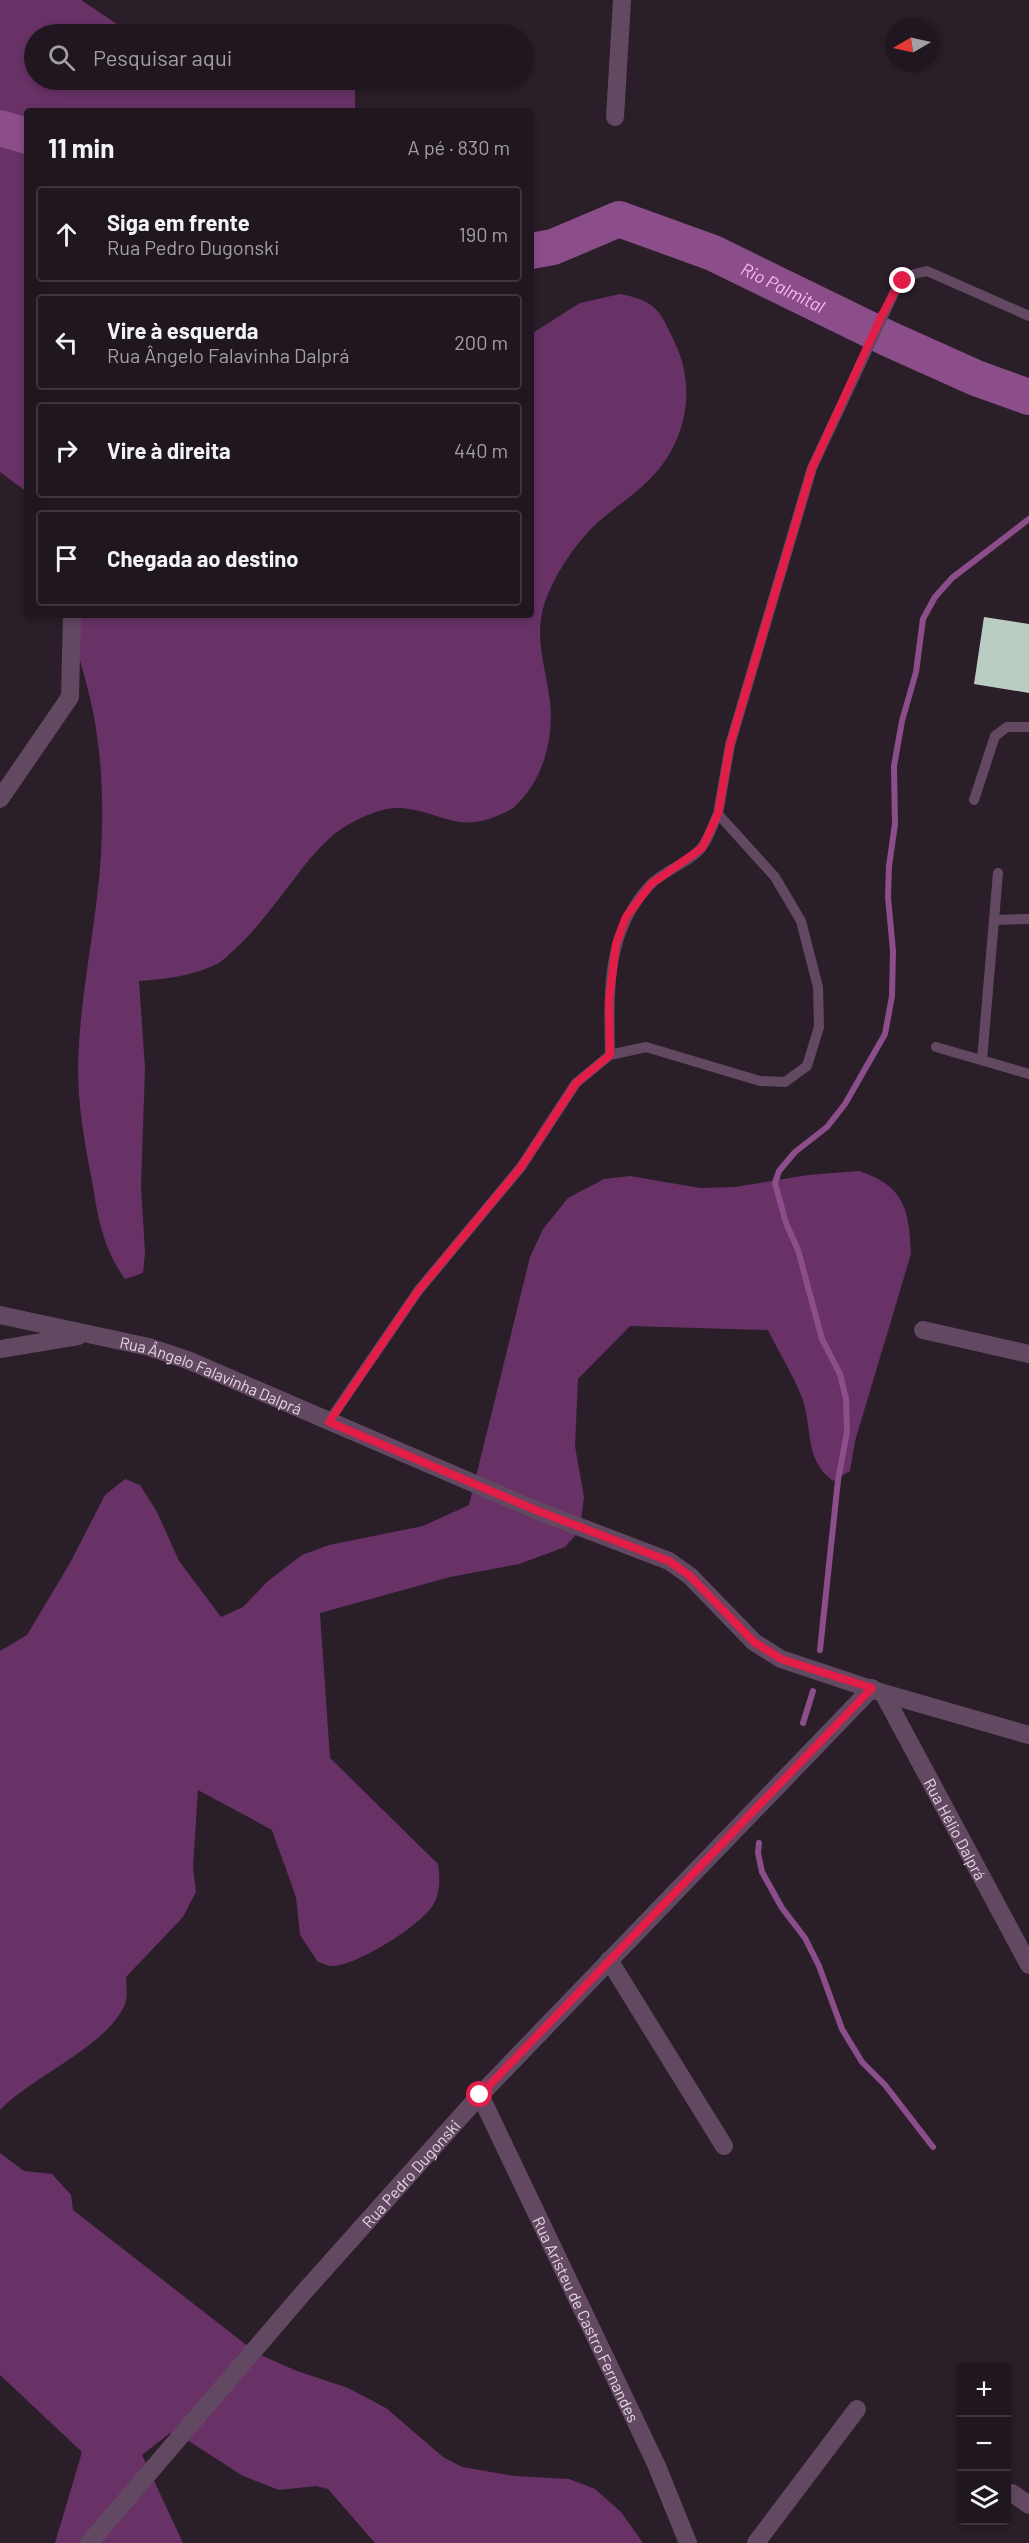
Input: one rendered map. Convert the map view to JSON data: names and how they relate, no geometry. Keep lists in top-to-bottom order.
{
  "streets": {
    "street": [
      "Rua Ângelo Falavinha Dalprá",
      "Rua Hélio Dalprá",
      "Rua Pedro Dugonski",
      "Rua Aristeu de Castro Fernandes"
    ]
  },
  "crossings": [
    ["Rua Ângelo Falavinha Dalprá", "Rua Hélio Dalprá"],
    ["Rua Ângelo Falavinha Dalprá", "Rua Pedro Dugonski"],
    ["Rua Hélio Dalprá", "Rua Pedro Dugonski"],
    ["Rua Pedro Dugonski", "Rua Aristeu de Castro Fernandes"]
  ],
  "water": ["Rio Palmital"],
  "north": "left",
  "page": {
    "search": "Pesquisar aqui",
    "heading": ["11 min", "A pé · 830 m"],
    "list": [
      ["Siga em frente", "Rua Pedro Dugonski", "190 m"],
      ["Vire à esquerda", "Rua Ângelo Falavinha Dalprá", "200 m"],
      ["Vire à direita", "440 m"],
      "Chegada ao destino"
    ],
    "map_buttons": ["+", "−"]
  }
}
